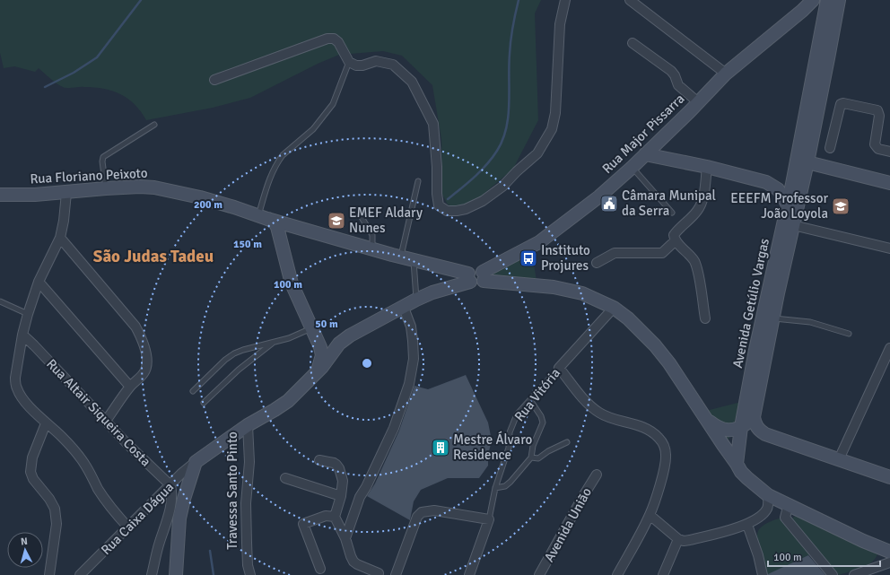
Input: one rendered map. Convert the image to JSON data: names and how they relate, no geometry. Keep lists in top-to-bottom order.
{
  "streets": {
    "street": [
      "Rua Major Pissarra",
      "Rua Floriano Peixoto",
      "Avenida Getúlio Vargas",
      "Rua Vitória",
      "Rua Altair Siqueira Costa",
      "Travessa Santo Pinto",
      "Rua Caixa Dágua",
      "Avenida União"
    ]
  },
  "crossings": [
    ["Rua Altair Siqueira Costa", "Rua Caixa Dágua"]
  ],
  "districts": ["São Judas Tadeu"],
  "places": {
    "public building": ["Câmara Munipal da Serra"],
    "school or university": ["EEEFM Professor João Loyola", "EMEF Aldary Nunes"],
    "bus stop": ["Instituto Projures"],
    "building": ["Mestre Álvaro Residence"]
  },
  "scale_bar": "100 m",
  "north": "top",
  "rings": [
    "200 m",
    "150 m",
    "100 m",
    "50 m"
  ]
}
